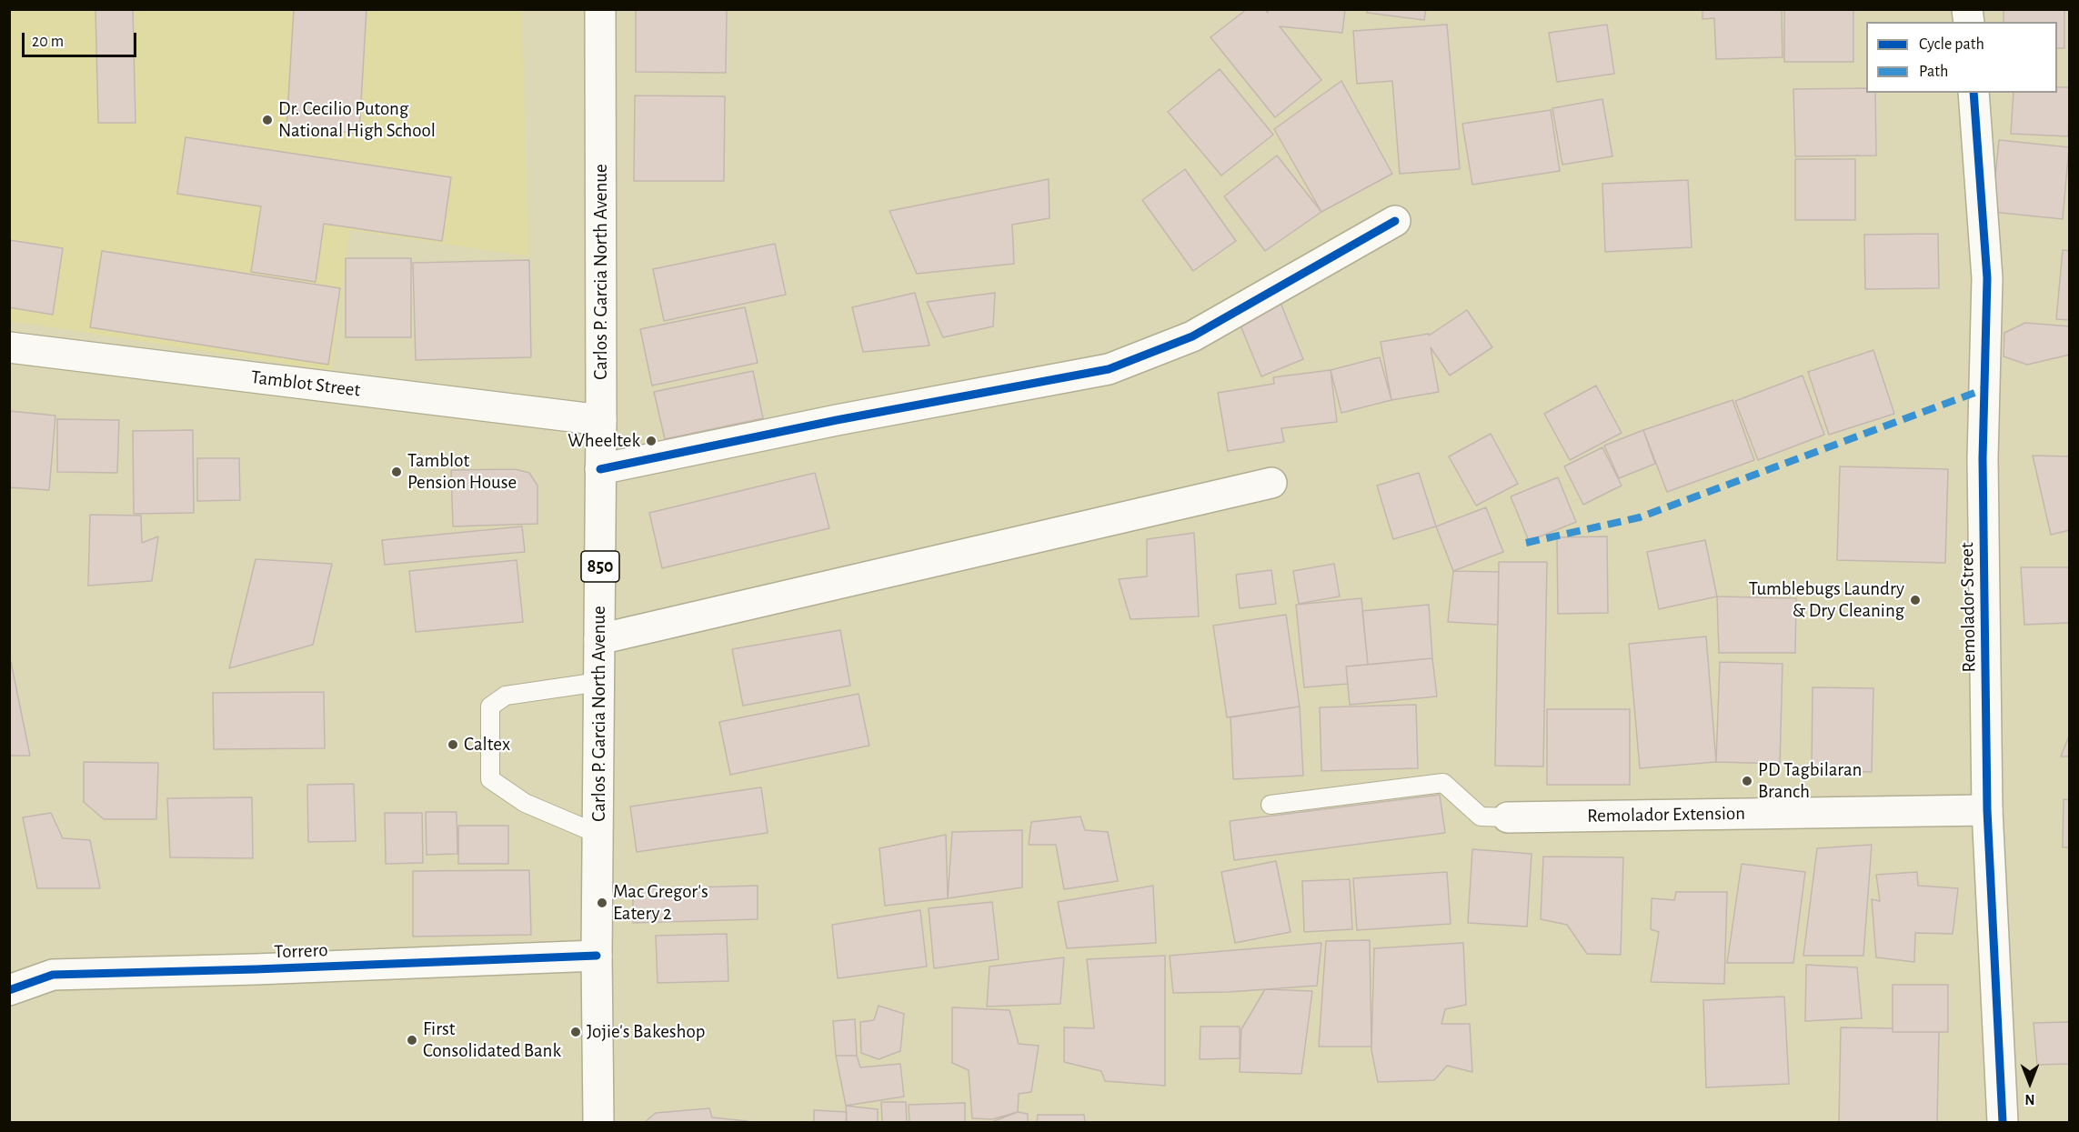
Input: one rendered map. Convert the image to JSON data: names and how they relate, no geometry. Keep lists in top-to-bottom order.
{
  "streets": {
    "street": [
      "Carlos P. Garcia North Avenue",
      "Tamblot Street",
      "850",
      "Remolador Street",
      "Remolador Extension",
      "Torrero"
    ]
  },
  "crossings": [
    ["Carlos P. Garcia North Avenue", "Tamblot Street"],
    ["Carlos P. Garcia North Avenue", "Torrero"],
    ["Remolador Street", "Remolador Extension"]
  ],
  "places": [
    "Dr. Cecilio Putong National High School",
    "Wheeltek",
    "Tamblot Pension House",
    "Tumblebugs Laundry & Dry Cleaning",
    "Caltex",
    "PD Tagbilaran Branch",
    "Mac Gregor's Eatery 2",
    "Jojie's Bakeshop",
    "First Consolidated Bank"
  ],
  "legend": ["Cycle path", "Path"],
  "scale_bar": "20 m",
  "north": "bottom"
}
